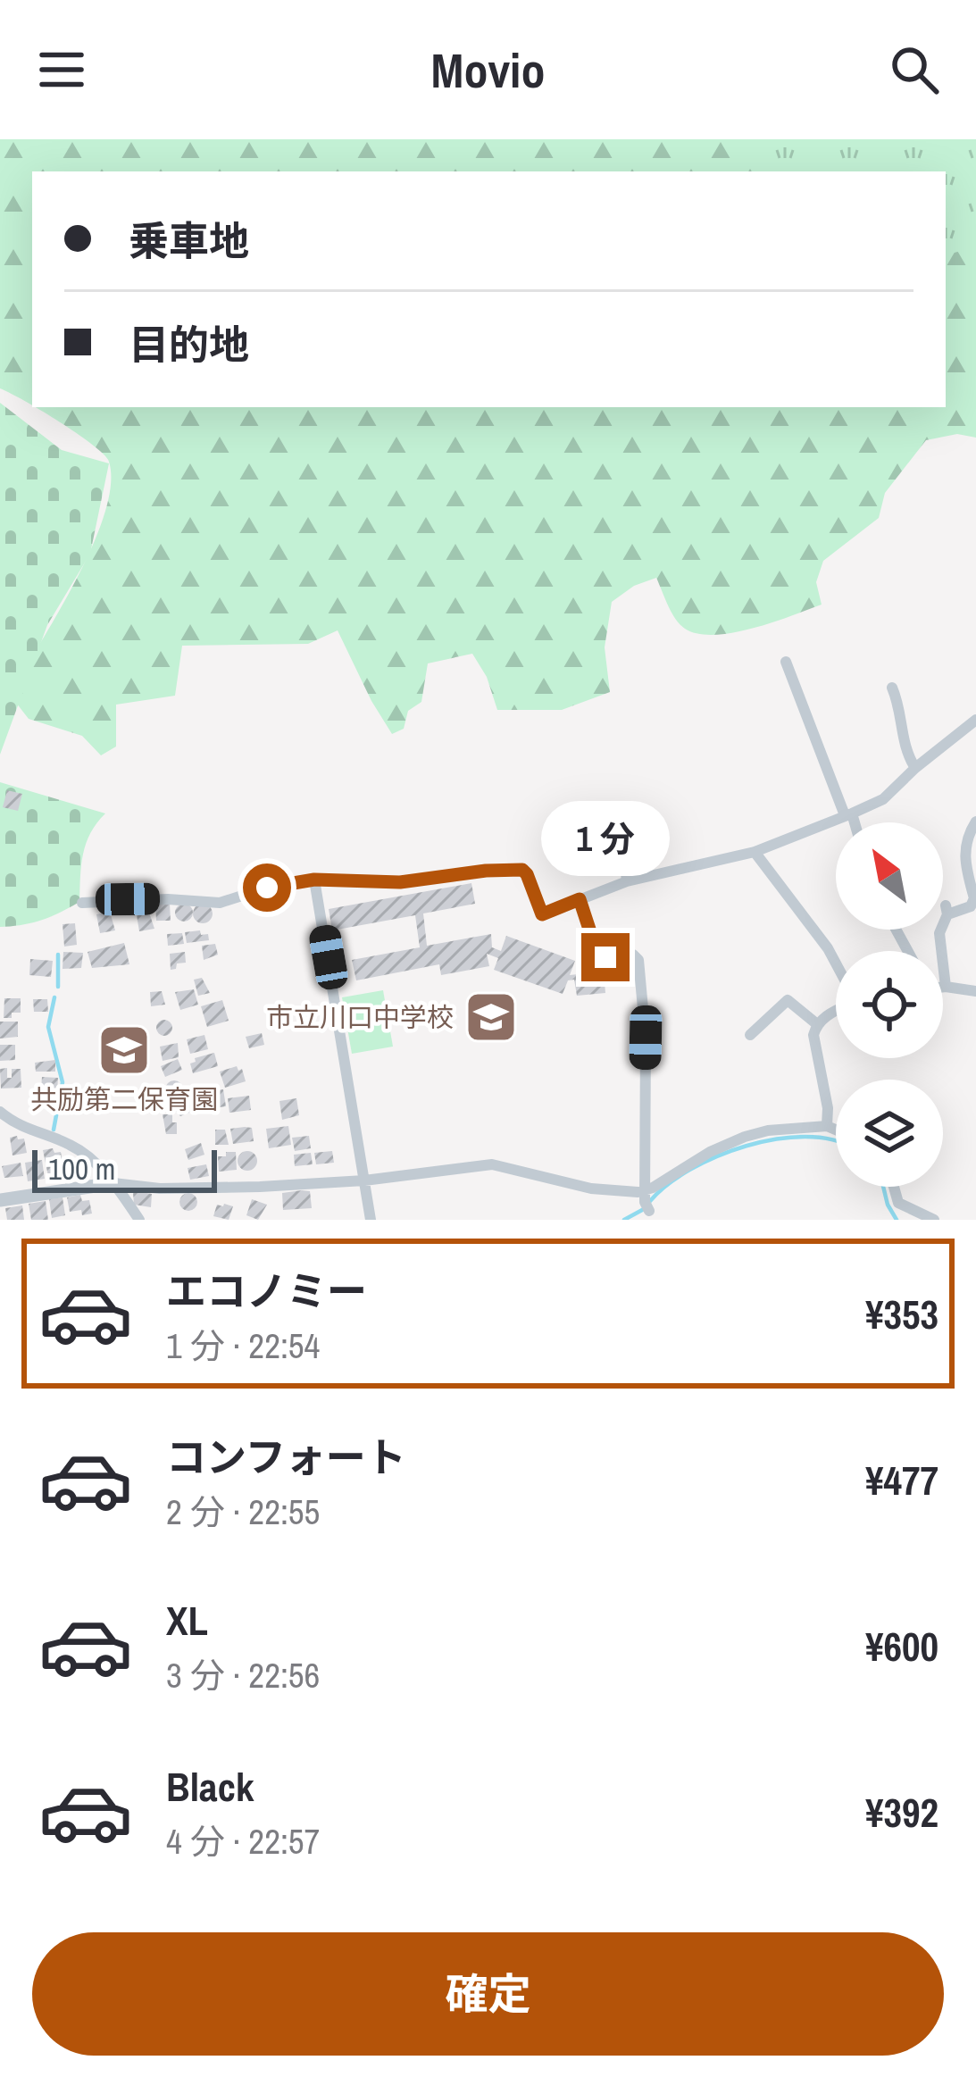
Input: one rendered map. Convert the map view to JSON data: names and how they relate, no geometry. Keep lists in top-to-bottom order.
{
  "places": {
    "school or university": ["市立川口中学校", "共励第二保育園"]
  },
  "scale_bar": "100 m",
  "north": "top left",
  "page": {
    "header": "Movio",
    "banner": ["乗車地", "目的地"],
    "bubble": "1 分",
    "scale": "100 m",
    "list": [
      {
        "name": "エコノミー",
        "note": "1 分 · 22:54",
        "value": "¥353"
      },
      {
        "name": "コンフォート",
        "note": "2 分 · 22:55",
        "value": "¥477"
      },
      {
        "name": "XL",
        "note": "3 分 · 22:56",
        "value": "¥600"
      },
      {
        "name": "Black",
        "note": "4 分 · 22:57",
        "value": "¥392"
      }
    ],
    "buttons": "確定"
  }
}
